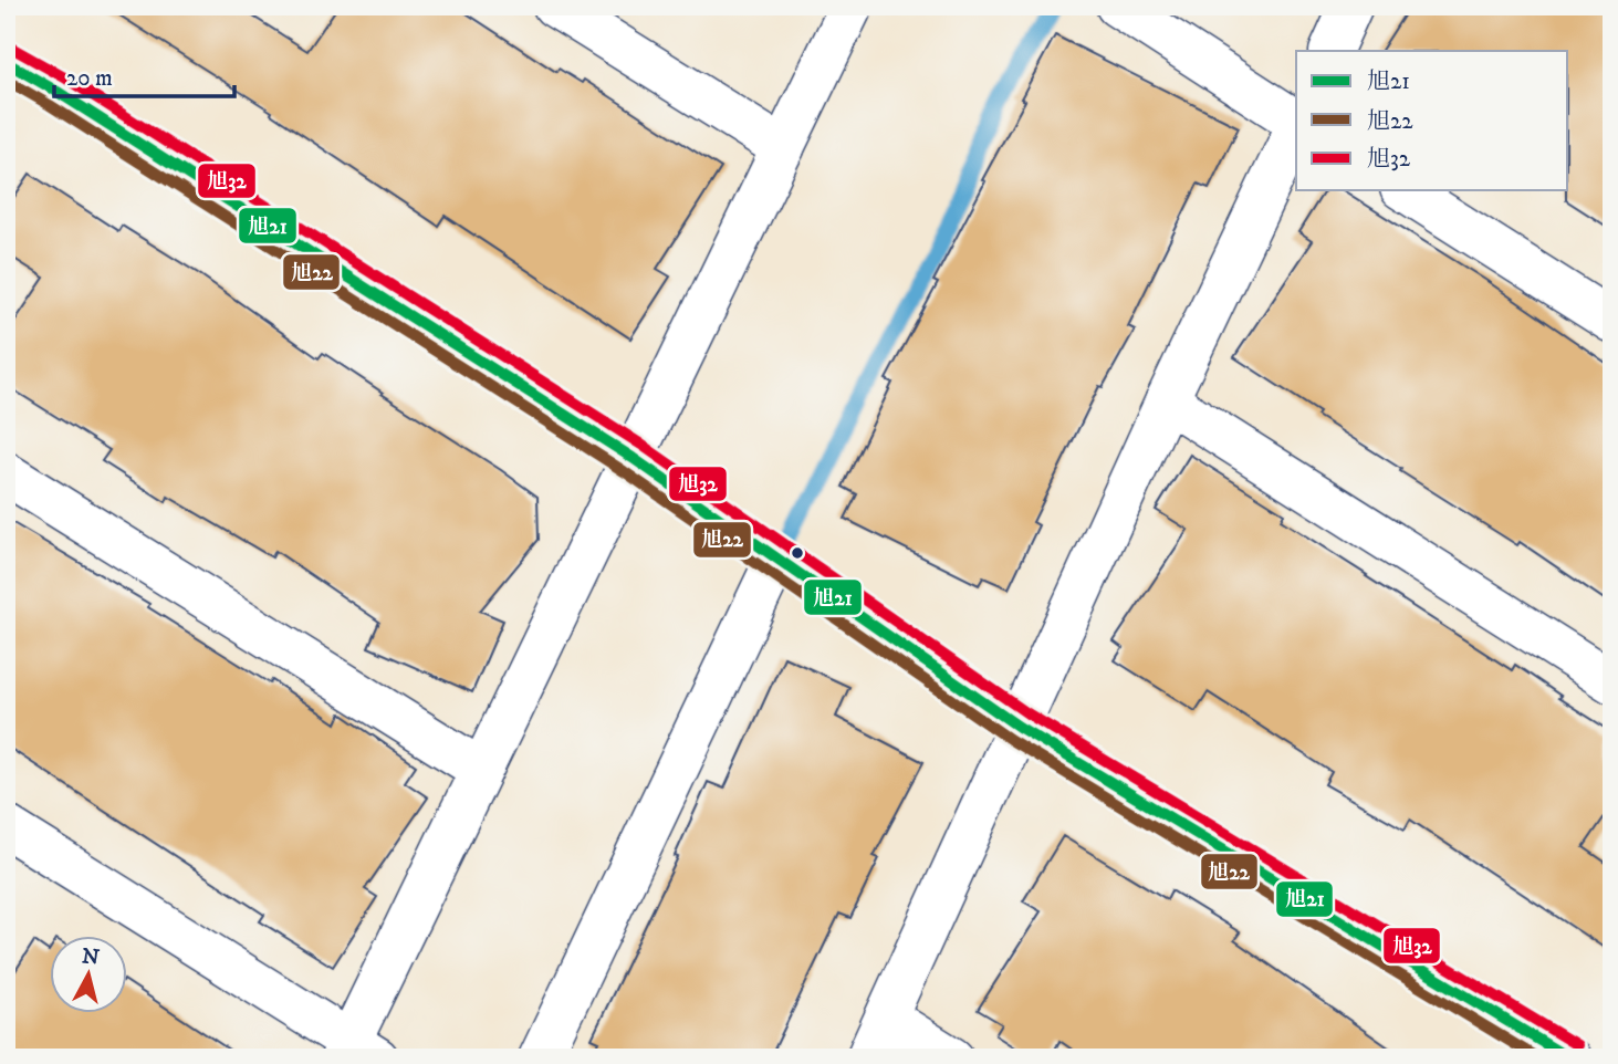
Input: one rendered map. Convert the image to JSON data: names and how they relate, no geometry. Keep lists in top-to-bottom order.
{
  "lines": ["transit line 旭32", "transit line 旭21", "transit line 旭22"],
  "legend": ["旭21", "旭22", "旭32"],
  "scale_bar": "20 m",
  "north": "top"
}
